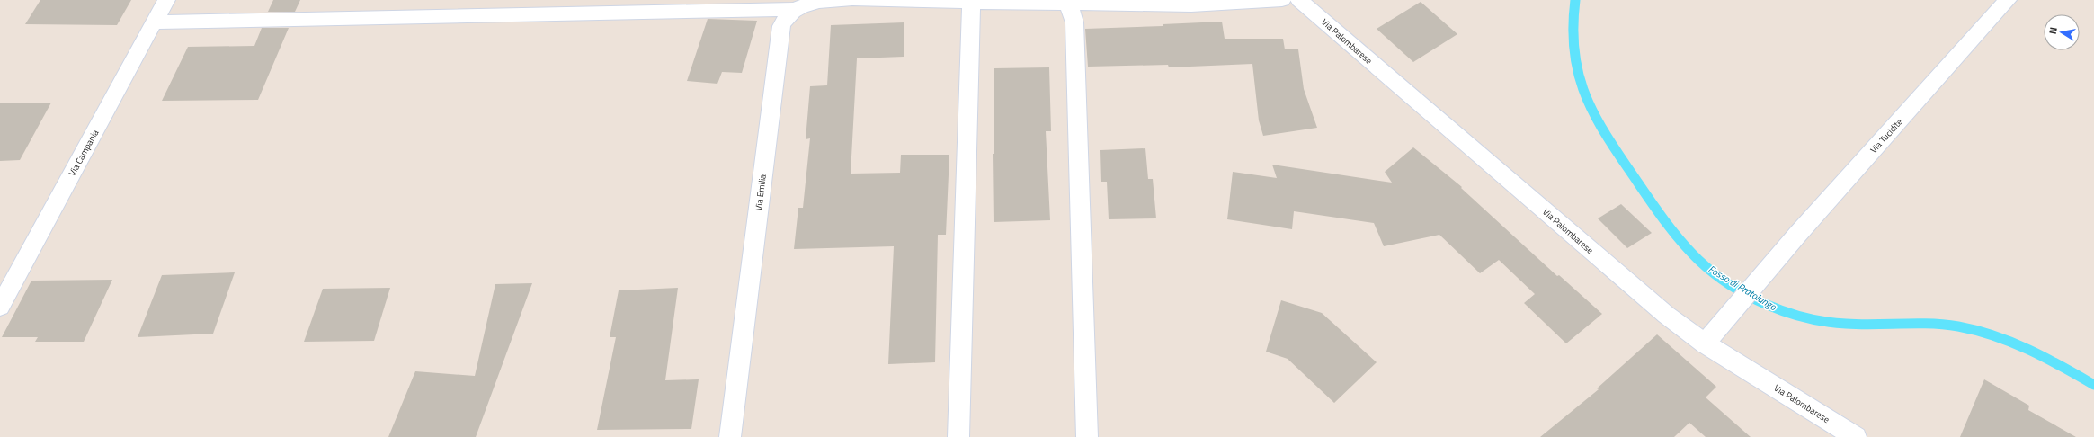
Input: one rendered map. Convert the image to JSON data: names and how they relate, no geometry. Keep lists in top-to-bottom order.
{
  "streets": {
    "street": [
      "Via Palombarese",
      "Via Tucidite",
      "Via Campania",
      "Via Emilia"
    ]
  },
  "crossings": [
    ["Via Palombarese", "Via Tucidite"]
  ],
  "water": ["Fosso di Pratolungo"],
  "north": "left"
}
